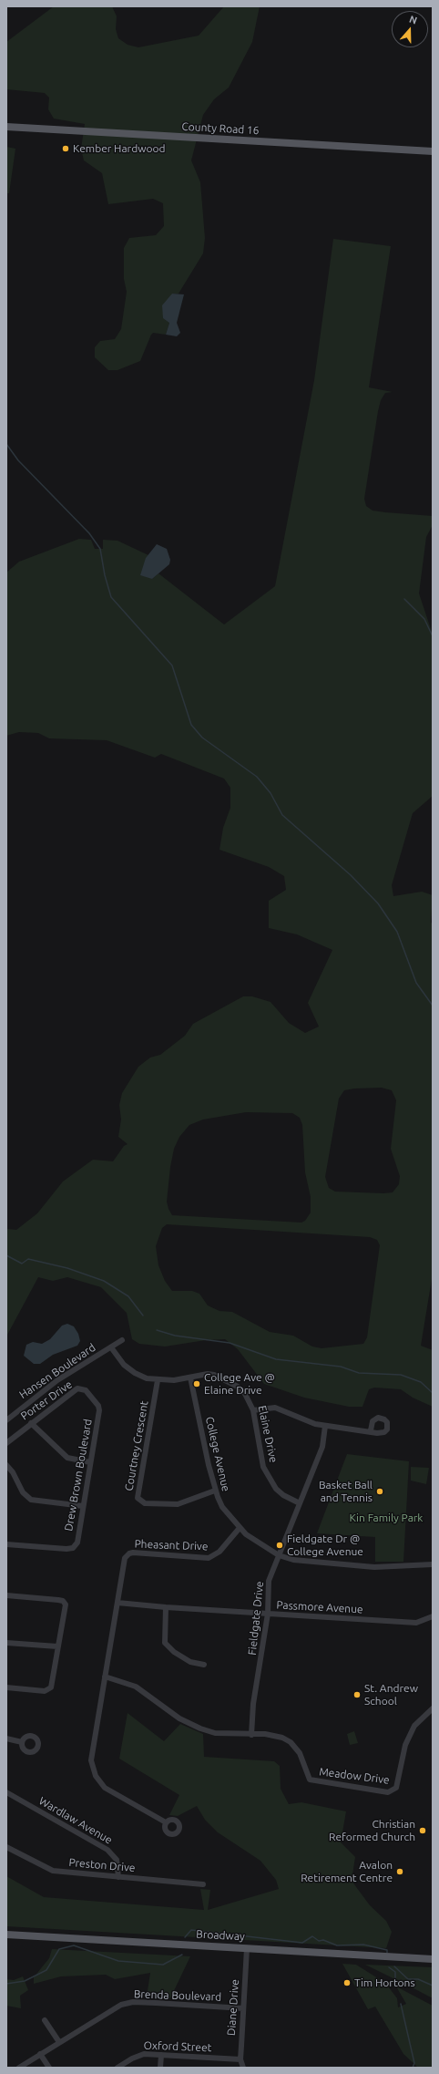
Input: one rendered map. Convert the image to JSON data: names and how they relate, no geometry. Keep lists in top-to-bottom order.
{
  "streets": {
    "main road": ["County Road 16", "Broadway"],
    "street": [
      "Hansen Boulevard",
      "Porter Drive",
      "Elaine Drive",
      "Courtney Crescent",
      "College Avenue",
      "Drew Brown Boulevard",
      "Pheasant Drive",
      "Passmore Avenue",
      "Fieldgate Drive",
      "Meadow Drive",
      "Wardlaw Avenue",
      "Preston Drive",
      "Brenda Boulevard",
      "Diane Drive",
      "Oxford Street"
    ]
  },
  "crossings": [
    ["Porter Drive", "Drew Brown Boulevard"],
    ["Elaine Drive", "College Avenue"],
    ["Elaine Drive", "Fieldgate Drive"],
    ["Courtney Crescent", "College Avenue"],
    ["College Avenue", "Pheasant Drive"],
    ["College Avenue", "Fieldgate Drive"],
    ["Pheasant Drive", "Passmore Avenue"],
    ["Pheasant Drive", "Meadow Drive"],
    ["Passmore Avenue", "Fieldgate Drive"],
    ["Fieldgate Drive", "Meadow Drive"],
    ["Wardlaw Avenue", "Preston Drive"],
    ["Broadway", "Diane Drive"],
    ["Brenda Boulevard", "Diane Drive"],
    ["Diane Drive", "Oxford Street"]
  ],
  "parks": ["Kin Family Park"],
  "places": [
    "Kember Hardwood",
    "College Ave @ Elaine Drive",
    "Basket Ball and Tennis",
    "Fieldgate Dr @ College Avenue",
    "St. Andrew School",
    "Christian Reformed Church",
    "Avalon Retirement Centre",
    "Tim Hortons"
  ],
  "north": "top"
}
